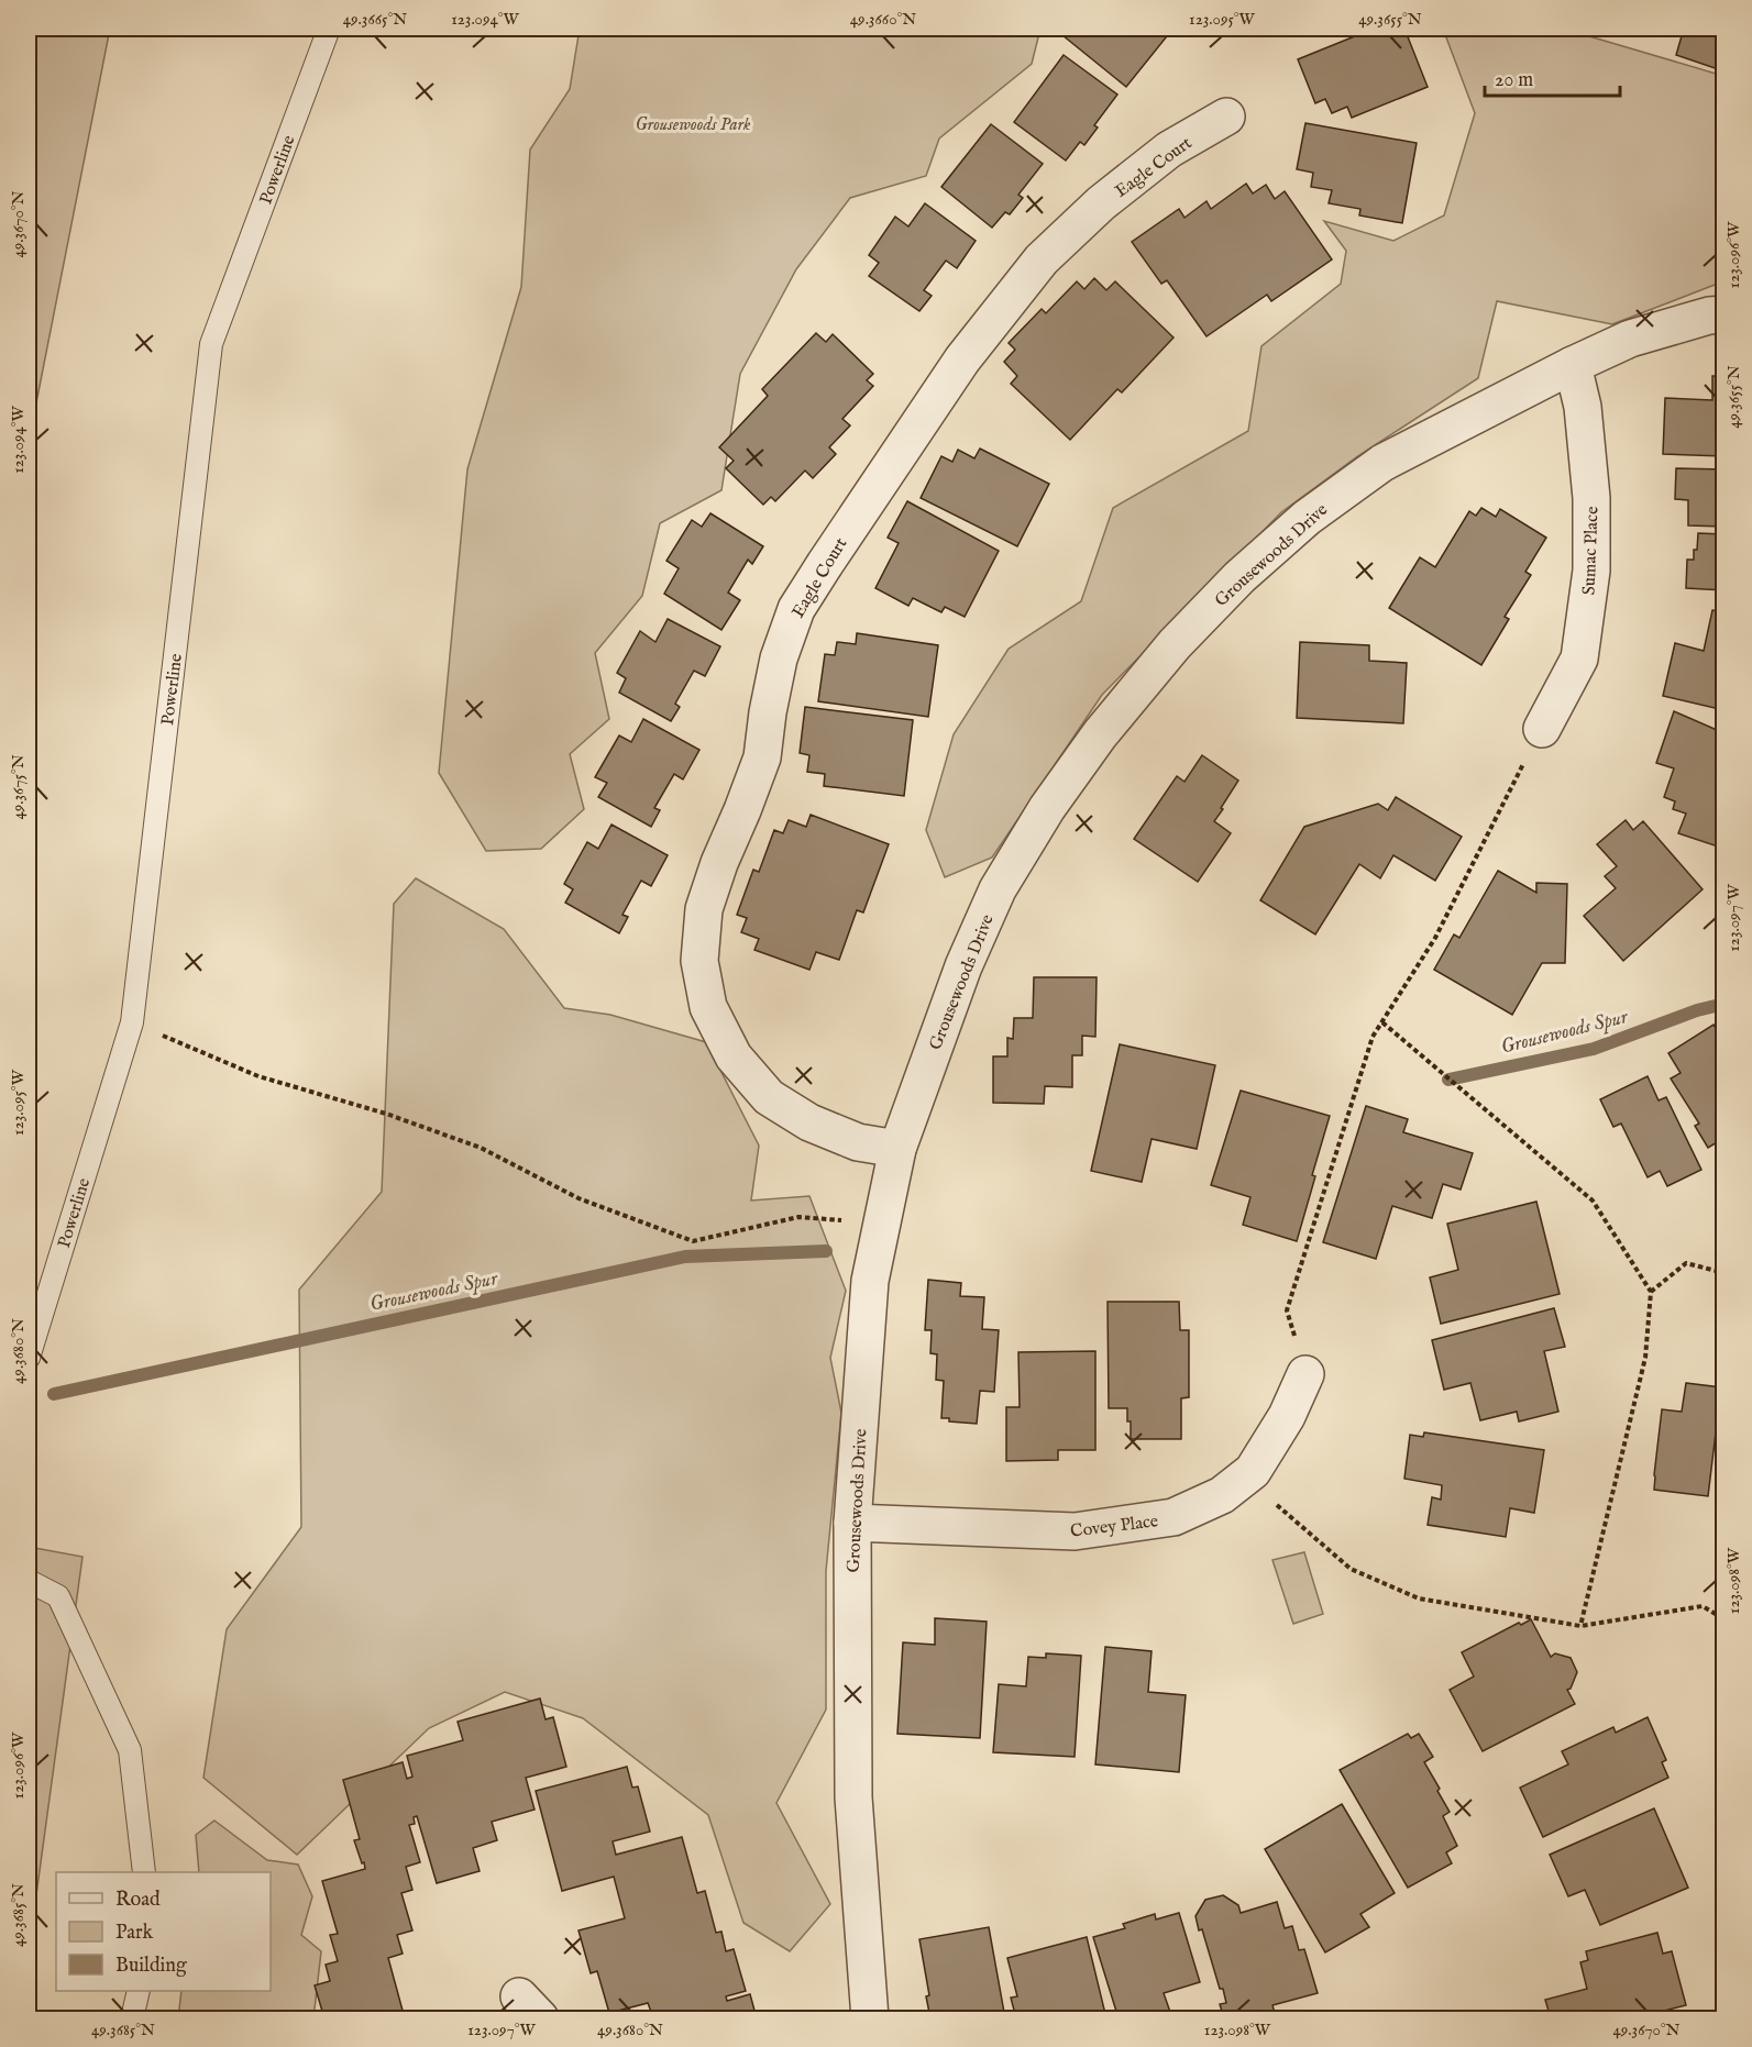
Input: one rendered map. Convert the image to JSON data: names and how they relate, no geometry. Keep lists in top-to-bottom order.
{
  "streets": {
    "street": [
      "Eagle Court",
      "Sumac Place",
      "Grousewoods Drive",
      "Covey Place"
    ],
    "lane": ["Powerline"]
  },
  "crossings": [
    ["Eagle Court", "Grousewoods Drive"],
    ["Sumac Place", "Grousewoods Drive"],
    ["Grousewoods Drive", "Covey Place"]
  ],
  "water": ["Grousewoods Spur"],
  "parks": ["Grousewoods Park"],
  "legend": ["Road", "Park", "Building"],
  "scale_bar": "20 m",
  "coordinates": [
    "49.3665°N",
    "123.094°W",
    "49.3660°N",
    "123.095°W",
    "49.3655°N",
    "49.3670°N",
    "123.096°W",
    "49.3675°N",
    "123.097°W",
    "49.3680°N",
    "123.098°W",
    "49.3685°N"
  ]
}
